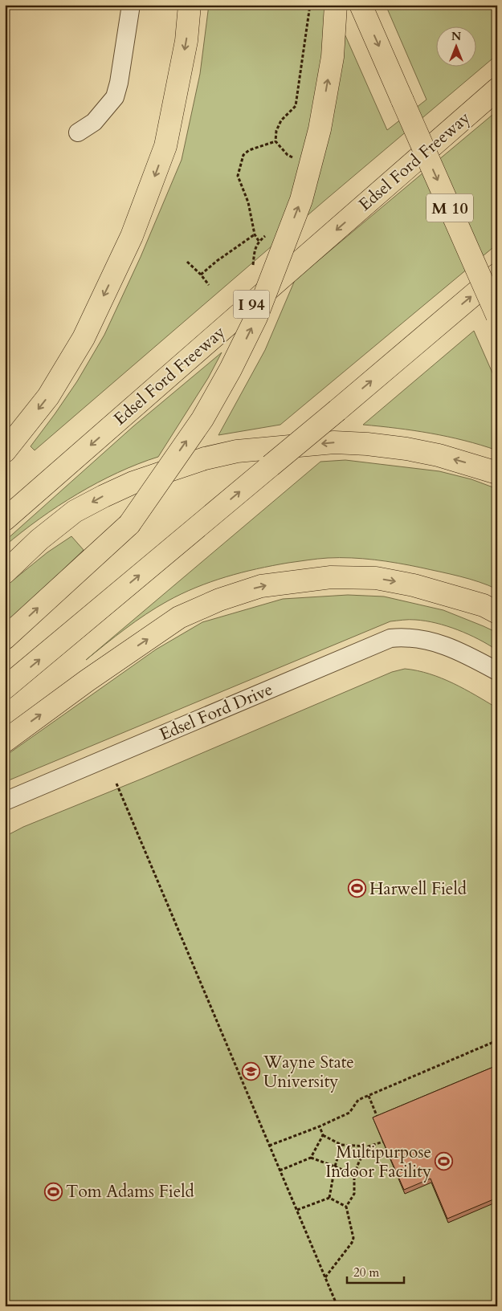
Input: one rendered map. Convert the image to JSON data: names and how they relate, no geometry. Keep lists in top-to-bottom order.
{
  "streets": {
    "highway": ["Edsel Ford Freeway", "M 10", "I 94"],
    "street": ["Edsel Ford Drive"]
  },
  "places": {
    "sports": ["Harwell Field", "Multipurpose Indoor Facility", "Tom Adams Field"],
    "school or university": ["Wayne State University"]
  },
  "scale_bar": "20 m",
  "north": "top"
}
